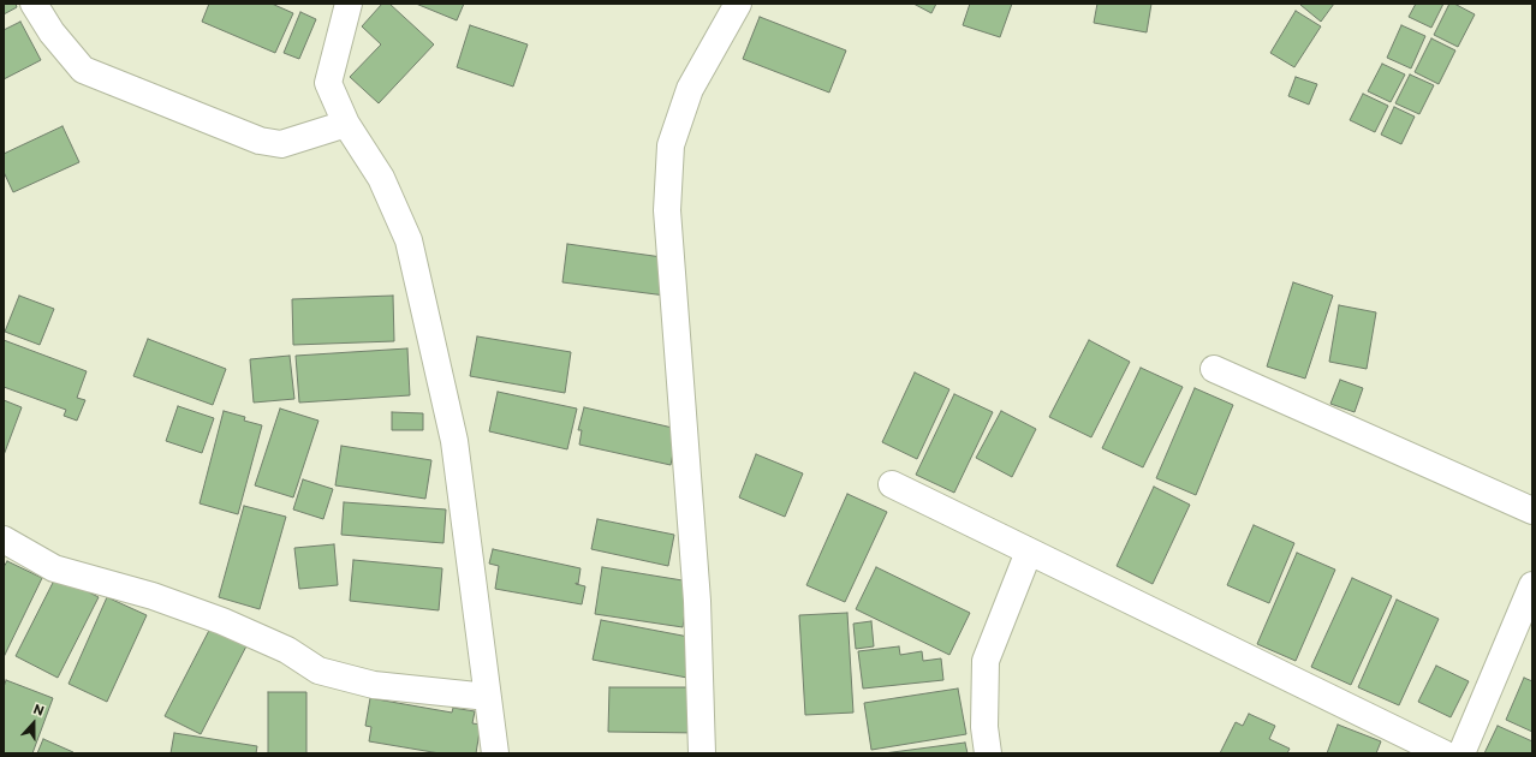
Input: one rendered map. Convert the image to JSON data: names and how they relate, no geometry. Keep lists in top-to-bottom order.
{
  "north": "top"
}
